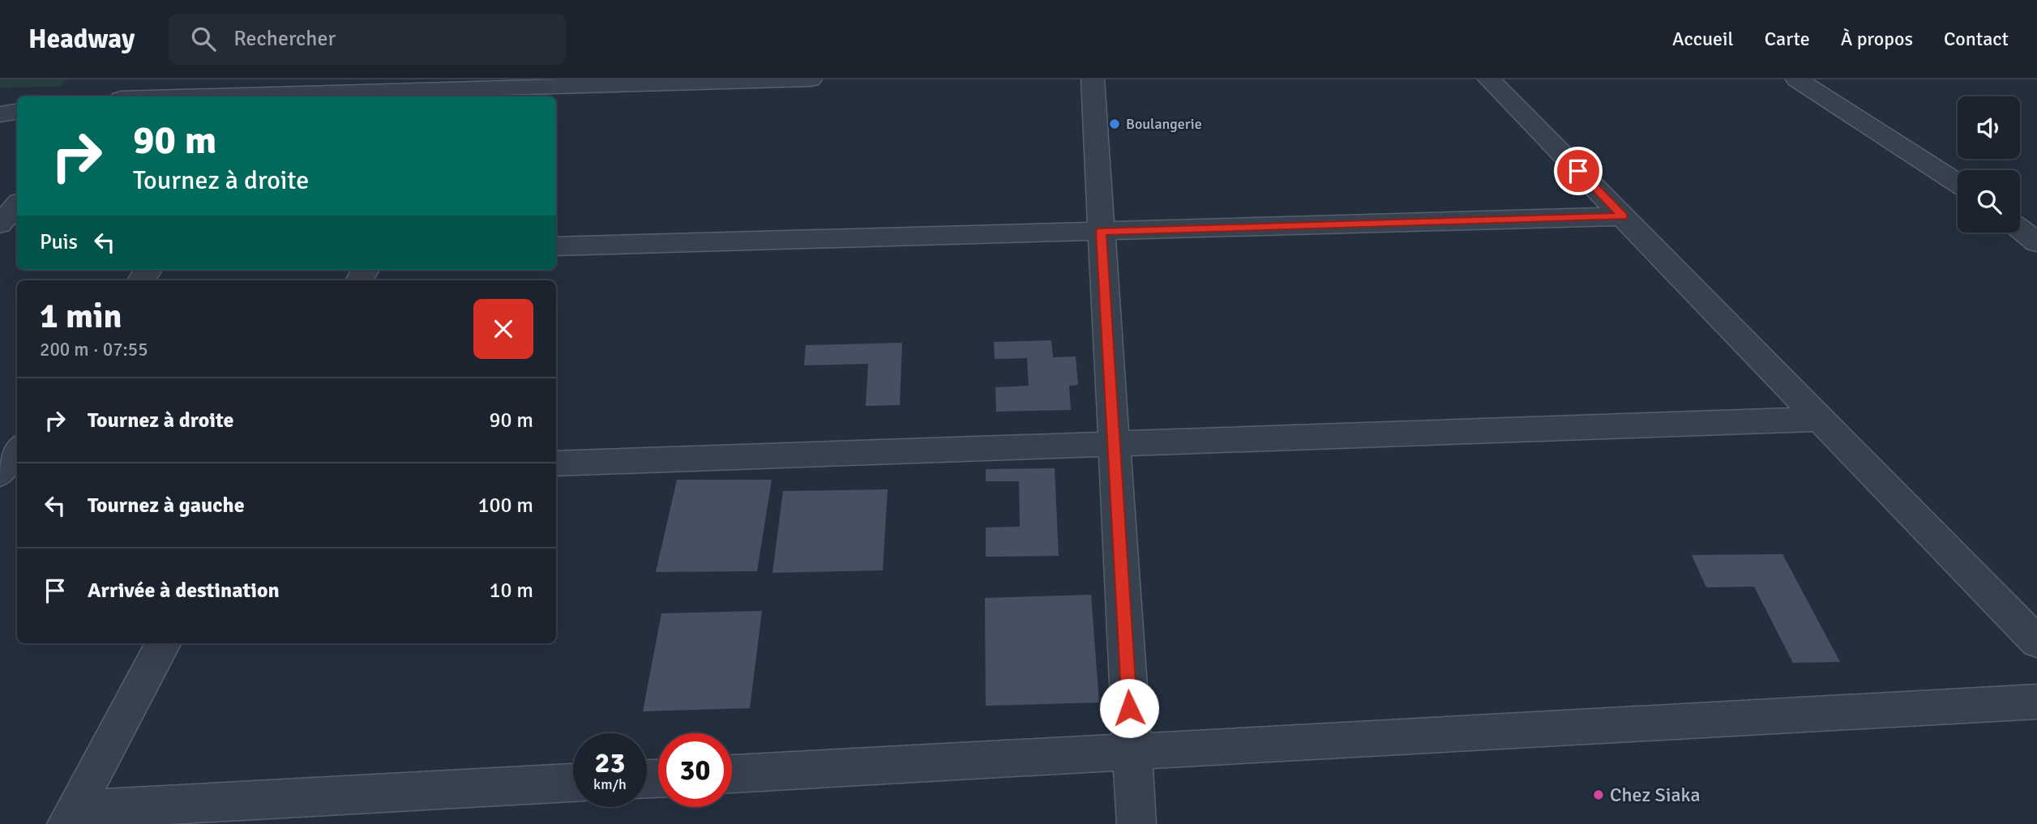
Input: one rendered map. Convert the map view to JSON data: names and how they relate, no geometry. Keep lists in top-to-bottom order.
{
  "places": ["Boulangerie", "Chez Siaka"],
  "page": {
    "header": "Headway",
    "search": "Rechercher",
    "nav": [
      "Accueil",
      "Carte",
      "À propos",
      "Contact"
    ],
    "turn": ["90 m", "Tournez à droite"],
    "then": "Puis",
    "heading": ["1 min", "200 m · 07:55"],
    "list": [
      {
        "name": "Tournez à droite",
        "value": "90 m"
      },
      {
        "name": "Tournez à gauche",
        "value": "100 m"
      },
      {
        "name": "Arrivée à destination",
        "value": "10 m"
      }
    ],
    "speed": "23 km/h",
    "limit": "30"
  }
}
